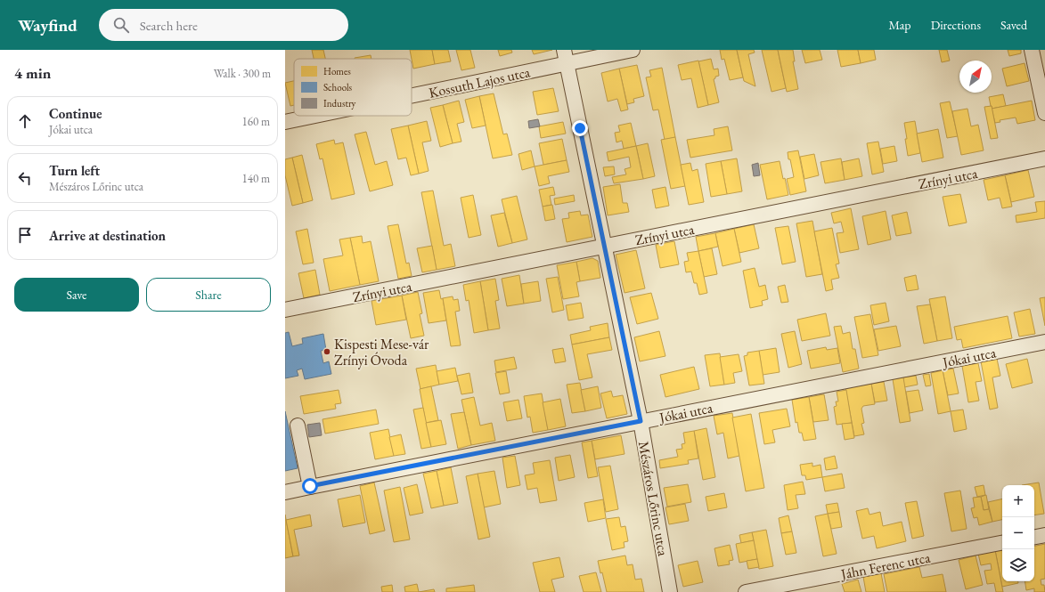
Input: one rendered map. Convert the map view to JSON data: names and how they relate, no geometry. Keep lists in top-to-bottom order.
{
  "streets": {
    "street": [
      "Kossuth Lajos utca",
      "Zrínyi utca",
      "Jókai utca",
      "Mészáros Lőrinc utca",
      "Jáhn Ferenc utca"
    ]
  },
  "crossings": [
    ["Kossuth Lajos utca", "Mészáros Lőrinc utca"],
    ["Zrínyi utca", "Mészáros Lőrinc utca"],
    ["Jókai utca", "Mészáros Lőrinc utca"]
  ],
  "places": ["Kispesti Mese-vár Zrínyi Óvoda"],
  "legend": ["Homes", "Schools", "Industry"],
  "north": "top right",
  "page": {
    "header": "Wayfind",
    "search": "Search here",
    "nav": ["Map", "Directions", "Saved"],
    "heading": ["4 min", "Walk · 300 m"],
    "list": [
      ["Continue", "Jókai utca", "160 m"],
      ["Turn left", "Mészáros Lőrinc utca", "140 m"],
      "Arrive at destination"
    ],
    "buttons": ["Save", "Share"],
    "map_buttons": ["+", "−"]
  }
}
